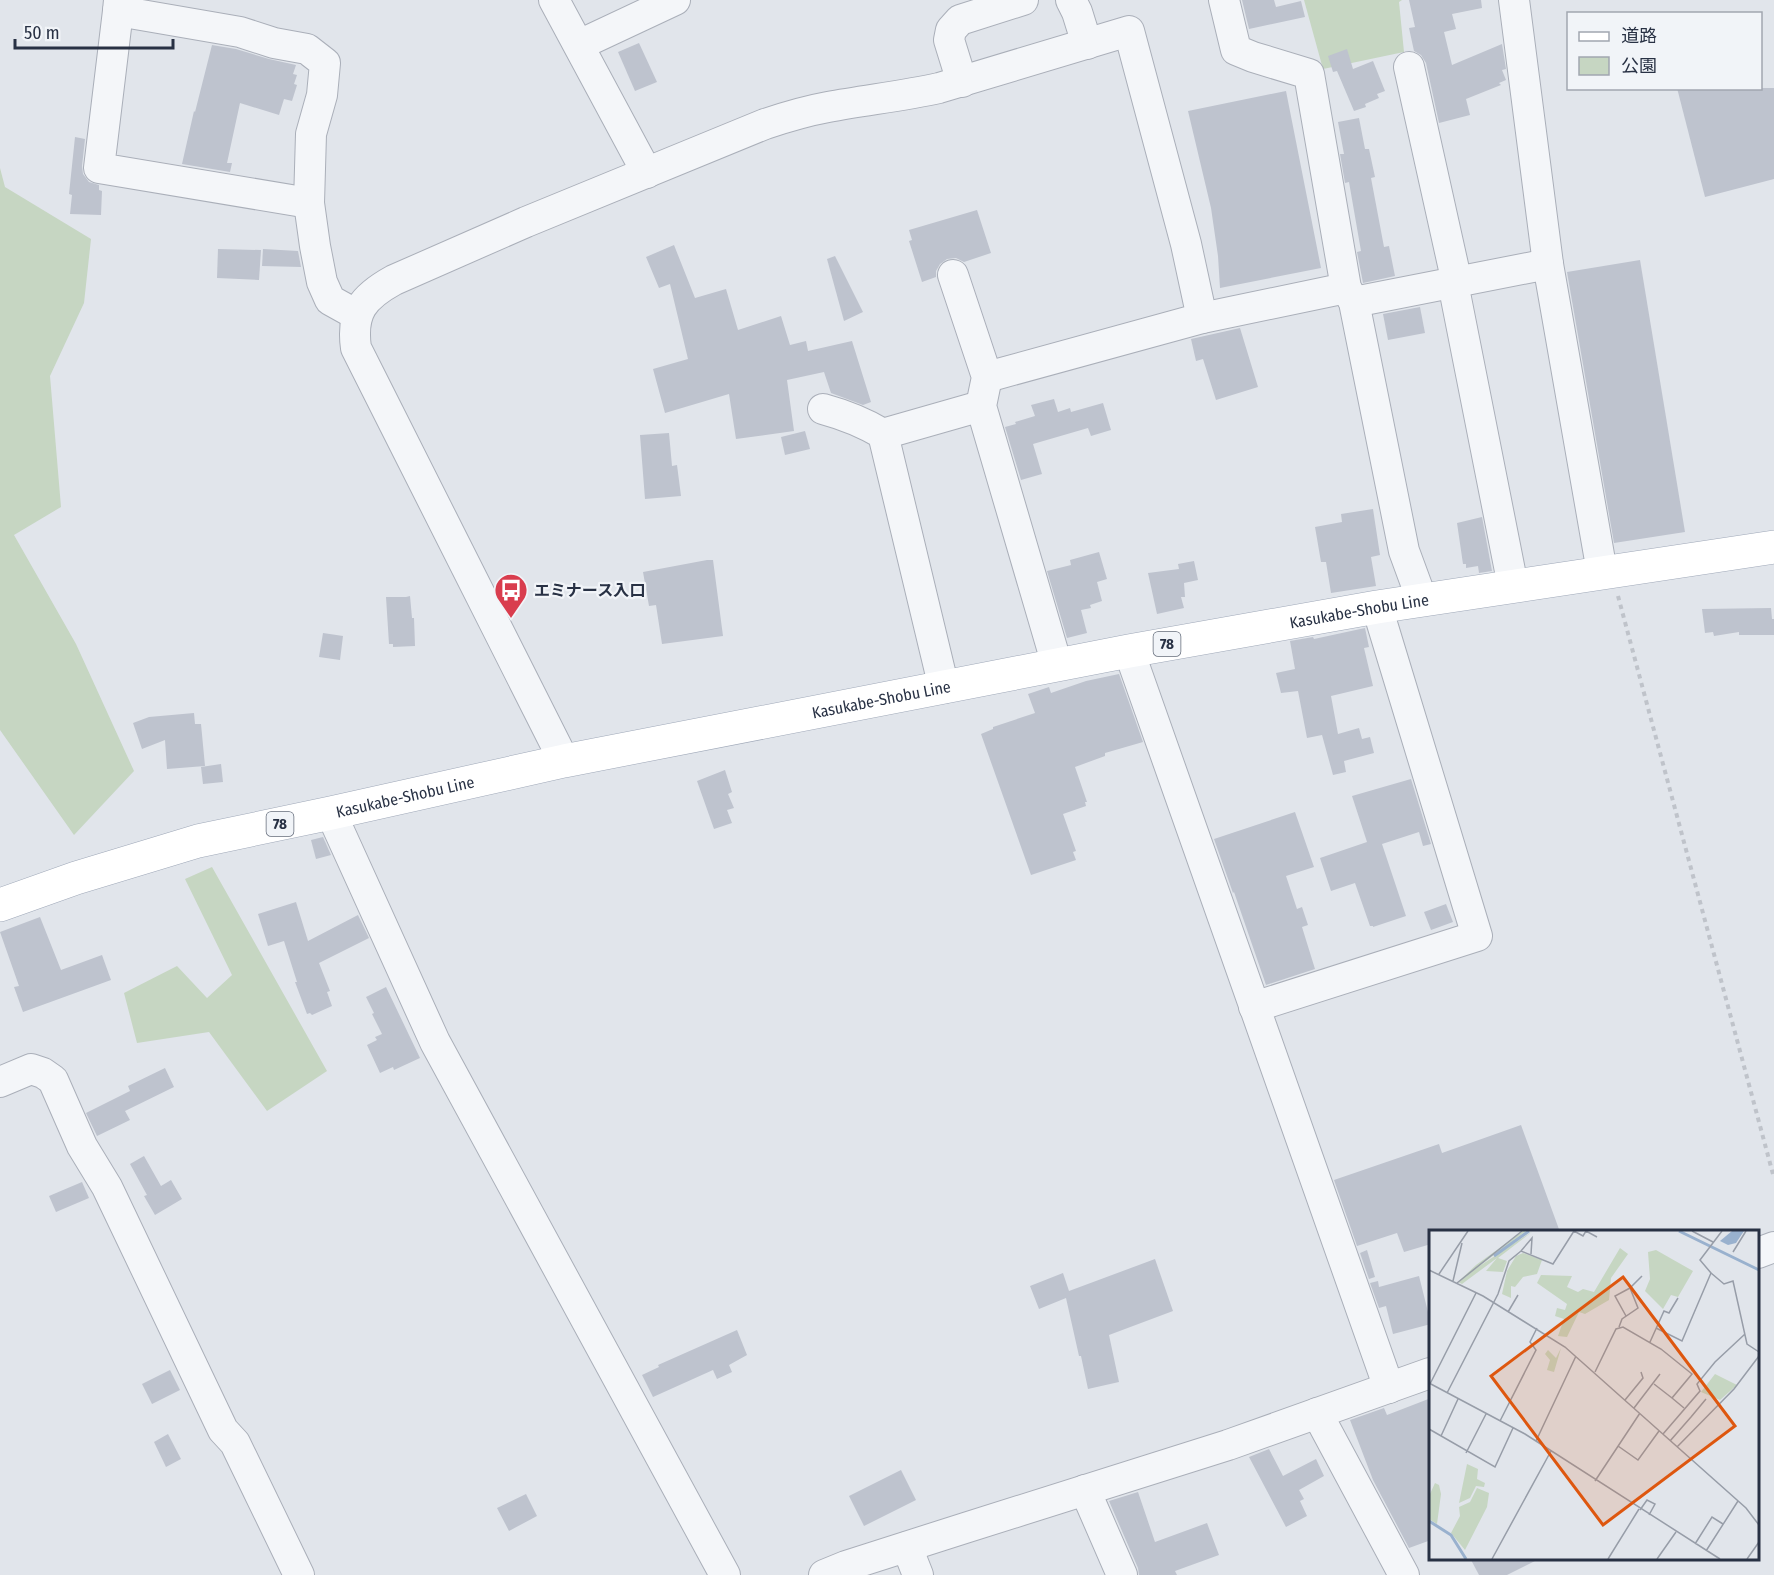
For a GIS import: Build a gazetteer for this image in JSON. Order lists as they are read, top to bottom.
{
  "streets": {
    "main road": ["Kasukabe-Shobu Line", "78"]
  },
  "places": {
    "bus stop": ["エミナース入口"]
  },
  "legend": ["道路", "公園"],
  "scale_bar": "50 m"
}
